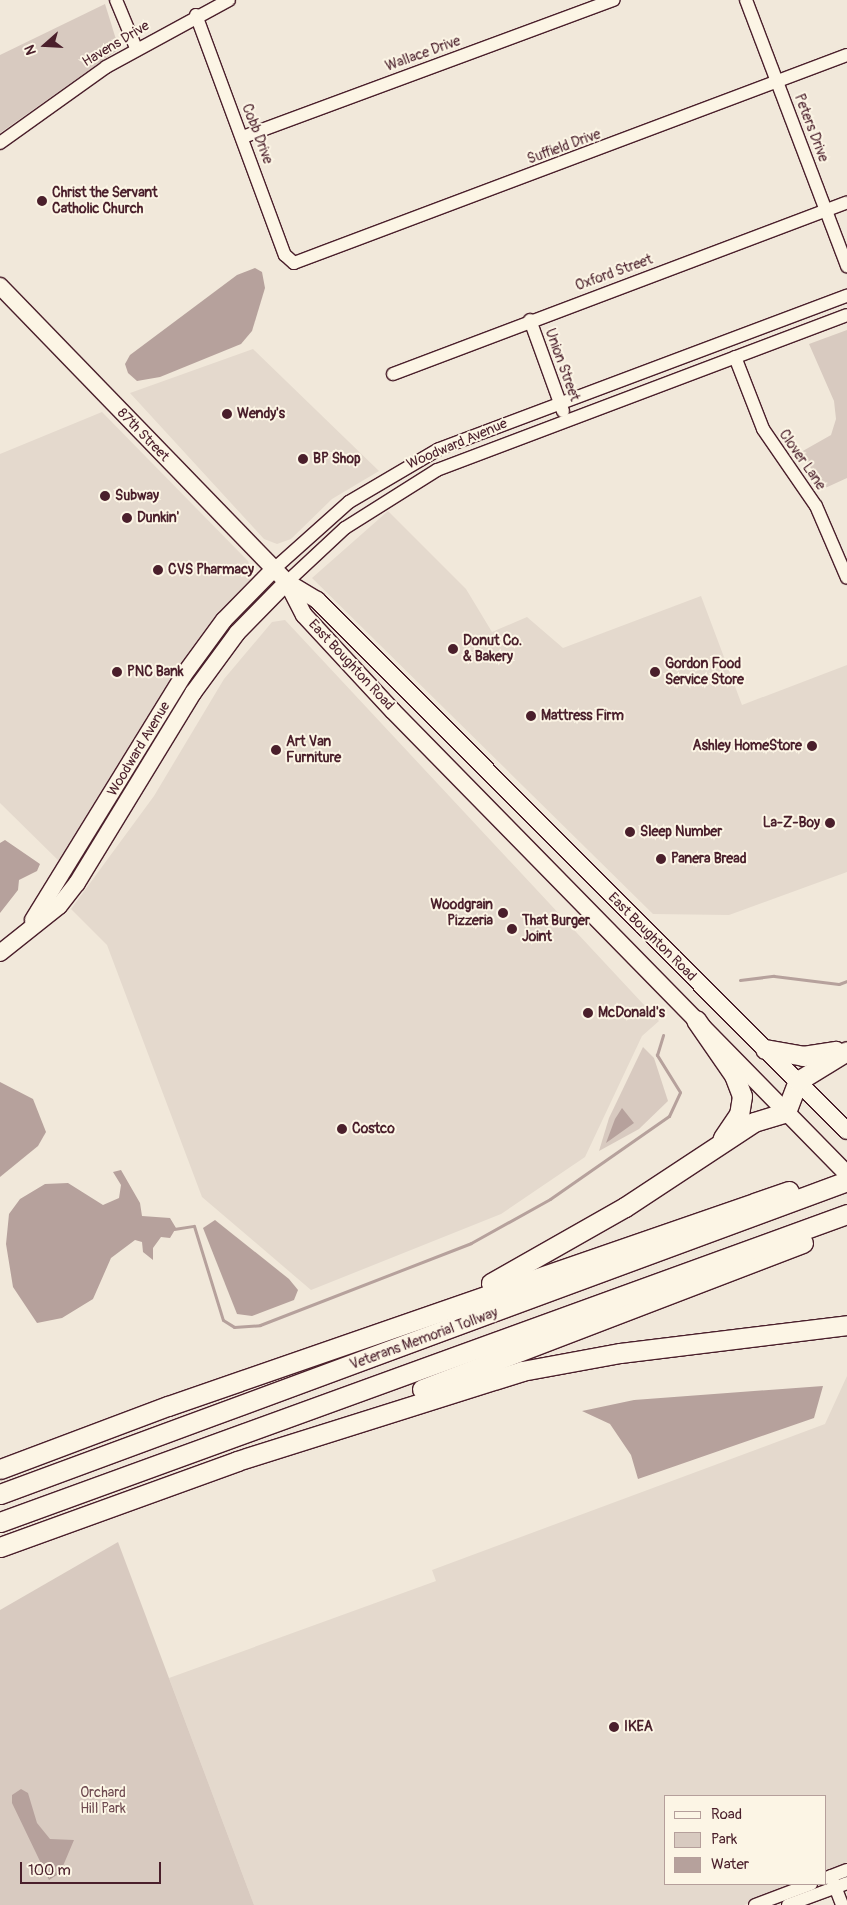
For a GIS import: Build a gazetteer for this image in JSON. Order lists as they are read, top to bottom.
{
  "streets": {
    "highway": ["Veterans Memorial Tollway"],
    "main road": ["87th Street", "Woodward Avenue", "East Boughton Road"],
    "street": [
      "Havens Drive",
      "Wallace Drive",
      "Peters Drive",
      "Cobb Drive",
      "Suffield Drive",
      "Oxford Street",
      "Union Street",
      "Clover Lane"
    ]
  },
  "crossings": [
    ["Havens Drive", "Cobb Drive"],
    ["Wallace Drive", "Cobb Drive"],
    ["Peters Drive", "Suffield Drive"],
    ["Peters Drive", "Oxford Street"],
    ["Cobb Drive", "Suffield Drive"],
    ["Oxford Street", "Union Street"],
    ["Union Street", "Woodward Avenue"],
    ["87th Street", "Woodward Avenue"],
    ["87th Street", "East Boughton Road"],
    ["Woodward Avenue", "Clover Lane"],
    ["Woodward Avenue", "East Boughton Road"]
  ],
  "parks": ["Orchard Hill Park"],
  "places": [
    "Christ the Servant Catholic Church",
    "Wendy's",
    "BP Shop",
    "Subway",
    "Dunkin'",
    "CVS Pharmacy",
    "Donut Co. & Bakery",
    "PNC Bank",
    "Gordon Food Service Store",
    "Mattress Firm",
    "Ashley HomeStore",
    "Art Van Furniture",
    "La-Z-Boy",
    "Sleep Number",
    "Panera Bread",
    "Woodgrain Pizzeria",
    "That Burger Joint",
    "McDonald's",
    "Costco",
    "IKEA"
  ],
  "legend": ["Road", "Park", "Water"],
  "scale_bar": "100 m",
  "north": "left"
}
